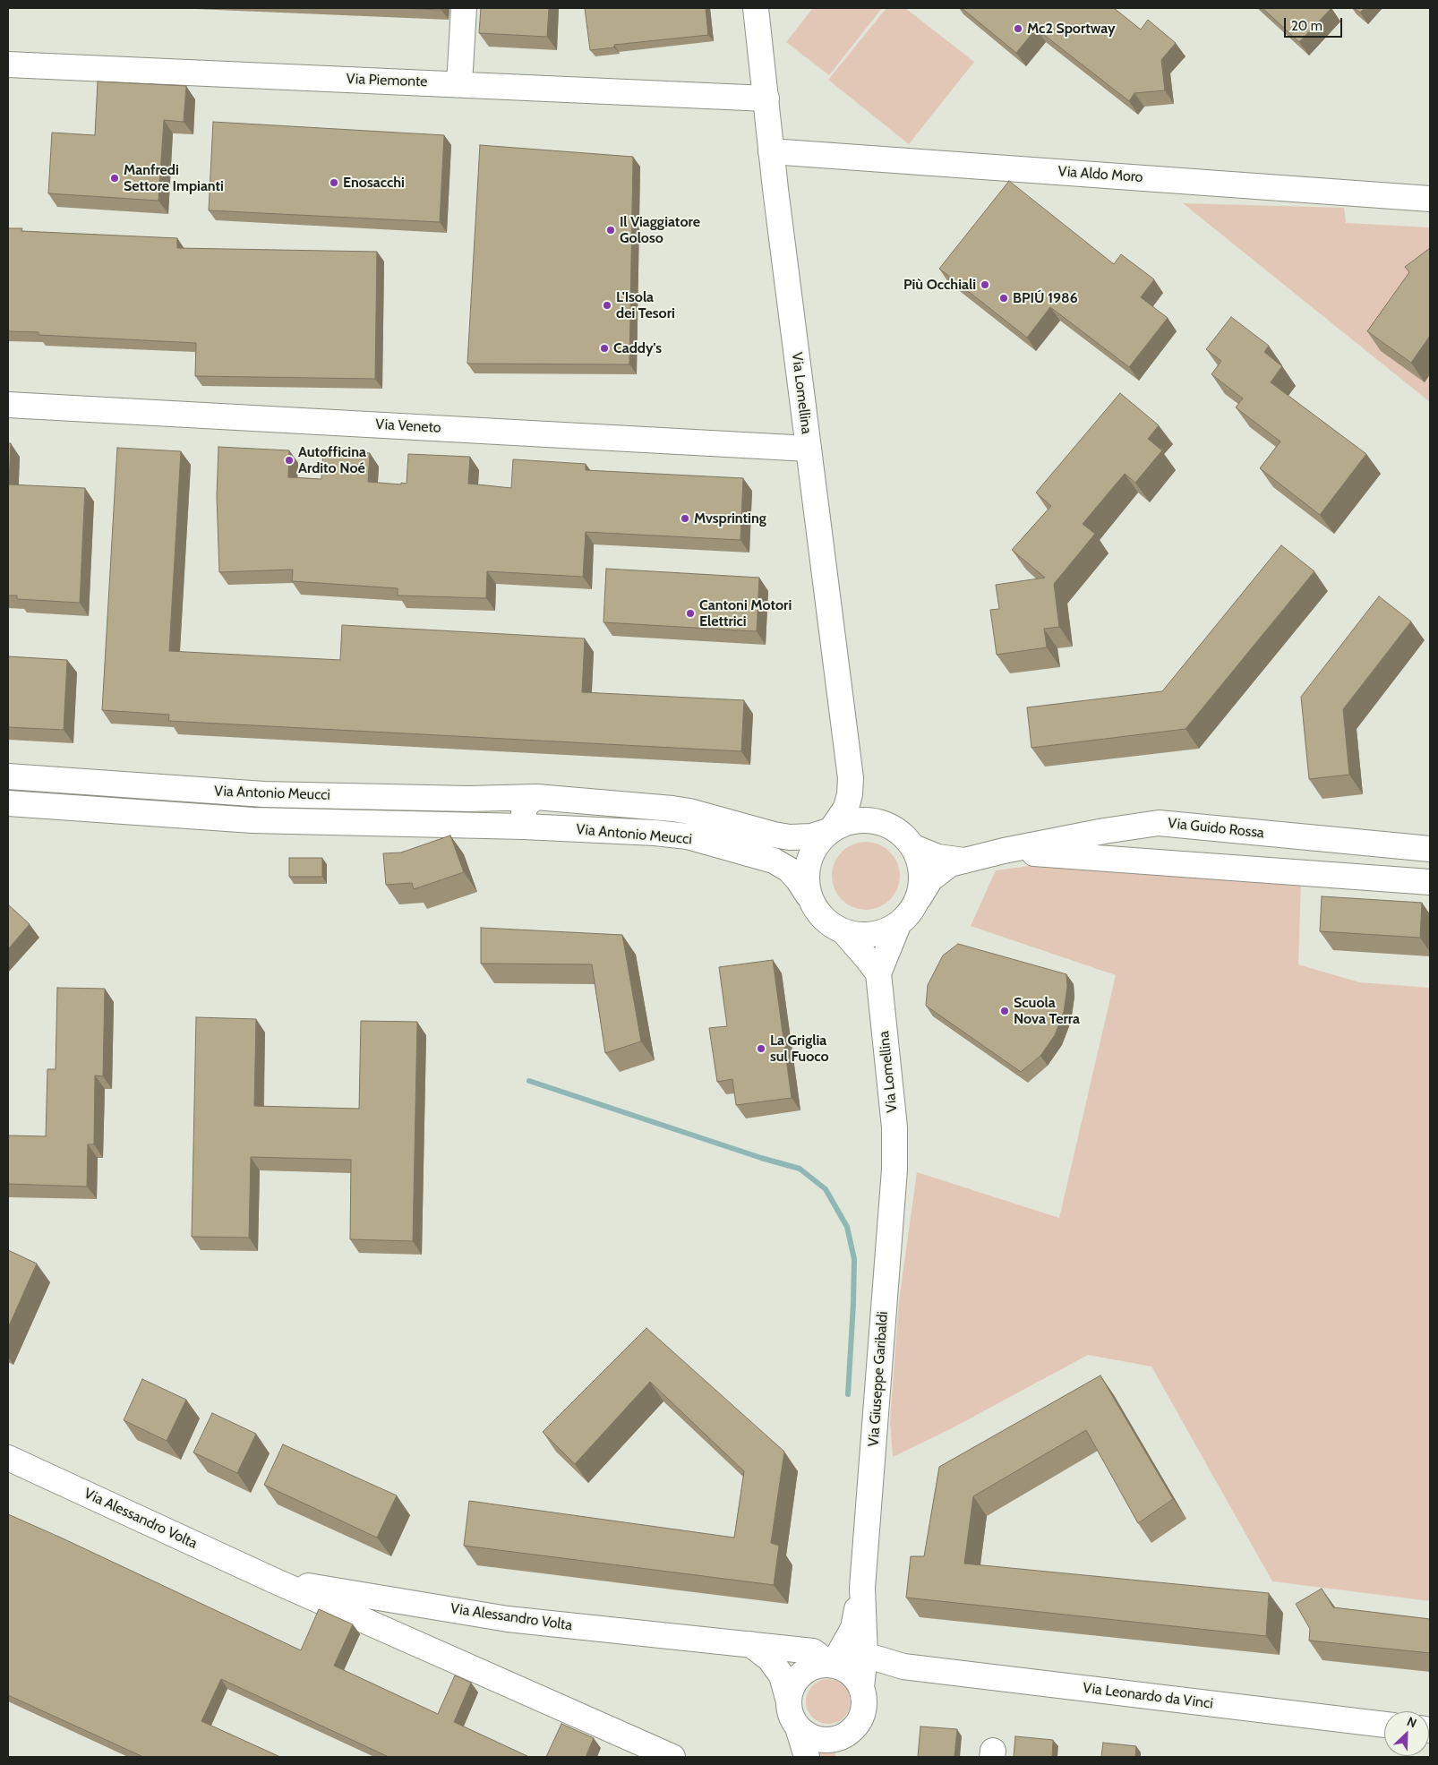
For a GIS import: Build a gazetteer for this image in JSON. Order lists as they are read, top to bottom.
{
  "streets": {
    "street": [
      "Via Piemonte",
      "Via Aldo Moro",
      "Via Lomellina",
      "Via Veneto",
      "Via Antonio Meucci",
      "Via Guido Rossa",
      "Via Giuseppe Garibaldi",
      "Via Alessandro Volta",
      "Via Leonardo da Vinci"
    ]
  },
  "crossings": [
    ["Via Piemonte", "Via Lomellina"],
    ["Via Aldo Moro", "Via Lomellina"],
    ["Via Lomellina", "Via Veneto"],
    ["Via Lomellina", "Via Antonio Meucci"],
    ["Via Lomellina", "Via Guido Rossa"],
    ["Via Lomellina", "Via Giuseppe Garibaldi"],
    ["Via Antonio Meucci", "Via Guido Rossa"],
    ["Via Giuseppe Garibaldi", "Via Alessandro Volta"]
  ],
  "places": [
    "Mc2 Sportway",
    "Manfredi Settore Impianti",
    "Enosacchi",
    "Il Viaggiatore Goloso",
    "Più Occhiali",
    "BPIÚ 1986",
    "L'Isola dei Tesori",
    "Caddy's",
    "Autofficina Ardito Noé",
    "Mvsprinting",
    "Cantoni Motori Elettrici",
    "Scuola Nova Terra",
    "La Griglia sul Fuoco"
  ],
  "scale_bar": "20 m",
  "north": "top right"
}
